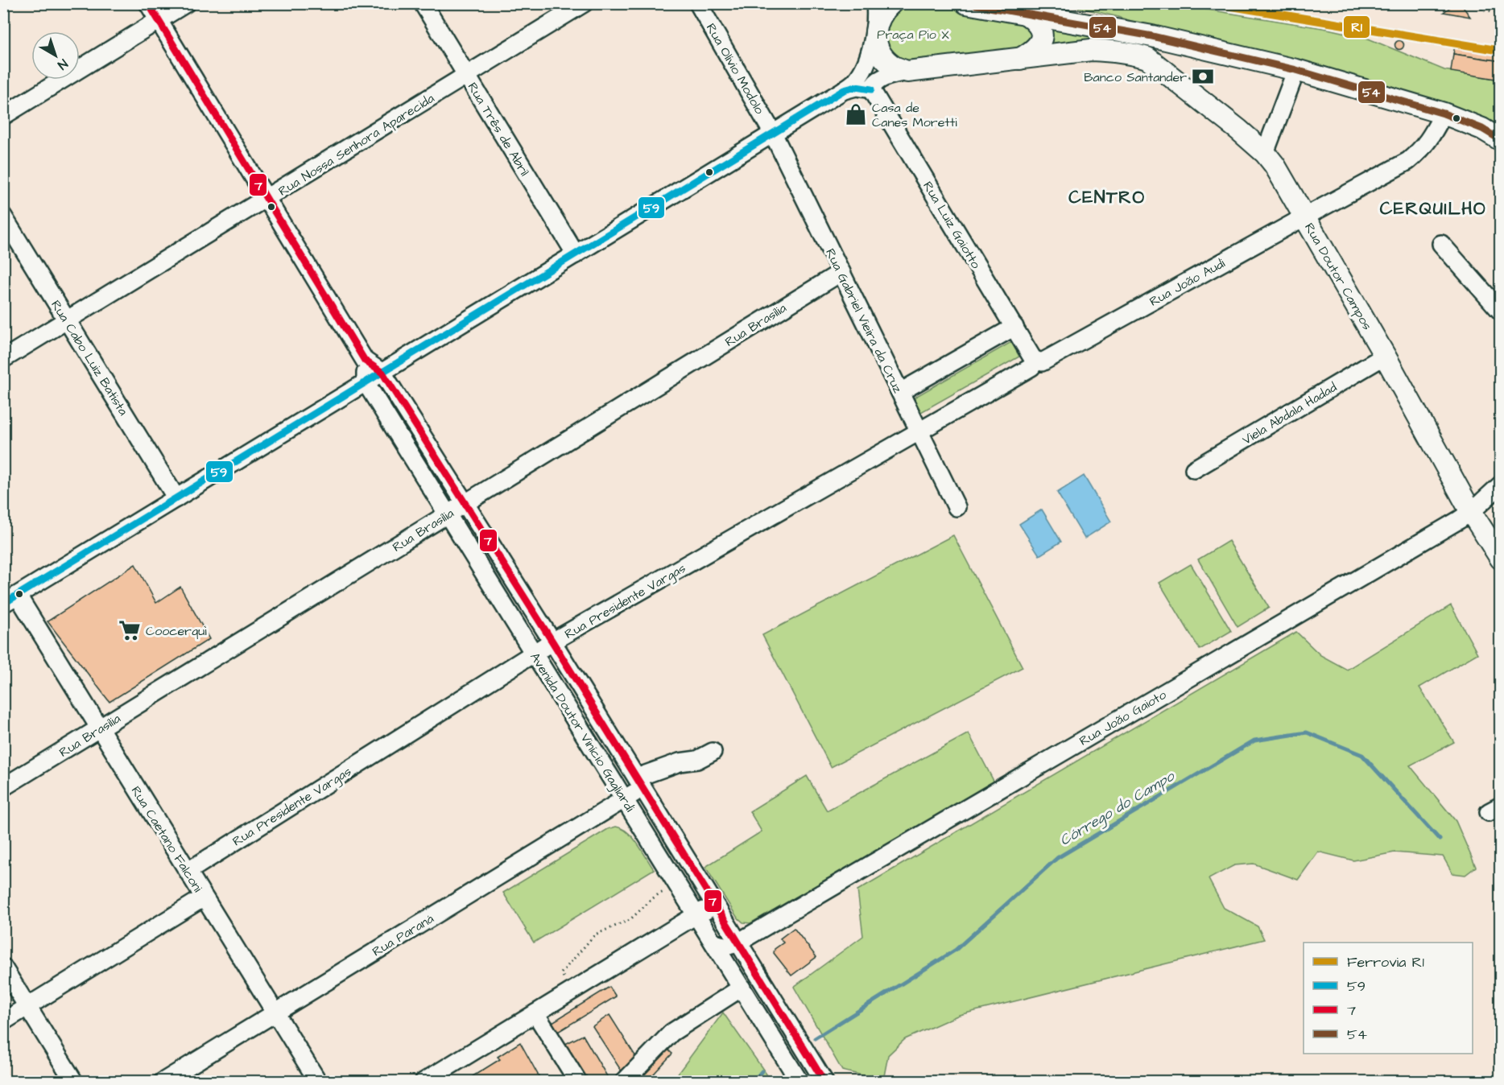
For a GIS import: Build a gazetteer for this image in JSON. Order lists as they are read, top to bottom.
{
  "streets": {
    "main road": ["Rua Doutor Campos"],
    "street": [
      "Rua Olívio Modolo",
      "Rua Três de Abril",
      "Rua Nossa Senhora Aparecida",
      "Rua Luiz Gaiotto",
      "Rua João Audi",
      "Rua Gabriel Vieira da Cruz",
      "Rua Brasília",
      "Rua Cabo Luiz Batista",
      "Viela Abdala Hadad",
      "Rua Presidente Vargas",
      "Rua João Gaioto",
      "Avenida Doutor Vinício Gagliardi",
      "Rua Caetano Falconi",
      "Rua Paraná"
    ]
  },
  "crossings": [
    ["Rua Olívio Modolo", "Rua Gabriel Vieira da Cruz"],
    ["Rua Três de Abril", "Rua Nossa Senhora Aparecida"],
    ["Rua Nossa Senhora Aparecida", "Rua Cabo Luiz Batista"],
    ["Rua Luiz Gaiotto", "Rua João Audi"],
    ["Rua Doutor Campos", "Rua João Audi"],
    ["Rua Doutor Campos", "Viela Abdala Hadad"],
    ["Rua Doutor Campos", "Rua João Gaioto"],
    ["Rua Gabriel Vieira da Cruz", "Rua Brasília"],
    ["Rua Gabriel Vieira da Cruz", "Rua Presidente Vargas"],
    ["Rua Brasília", "Avenida Doutor Vinício Gagliardi"],
    ["Rua Brasília", "Rua Caetano Falconi"],
    ["Rua Presidente Vargas", "Avenida Doutor Vinício Gagliardi"],
    ["Rua Presidente Vargas", "Rua Caetano Falconi"],
    ["Rua João Gaioto", "Avenida Doutor Vinício Gagliardi"],
    ["Avenida Doutor Vinício Gagliardi", "Rua Paraná"],
    ["Rua Caetano Falconi", "Rua Paraná"]
  ],
  "districts": ["CENTRO", "CERQUILHO"],
  "water": ["Córrego do Campo"],
  "parks": ["Praça Pio X"],
  "places": {
    "bank": ["Banco Santander"],
    "shop": ["Casa de Canes Moretti"],
    "supermarket": ["Coocerqui"]
  },
  "lines": [
    "rail line R1",
    "transit line 7",
    "transit line 54",
    "transit line 59"
  ],
  "legend": [
    "Ferrovia R1",
    "59",
    "7",
    "54"
  ],
  "north": "bottom right"
}
